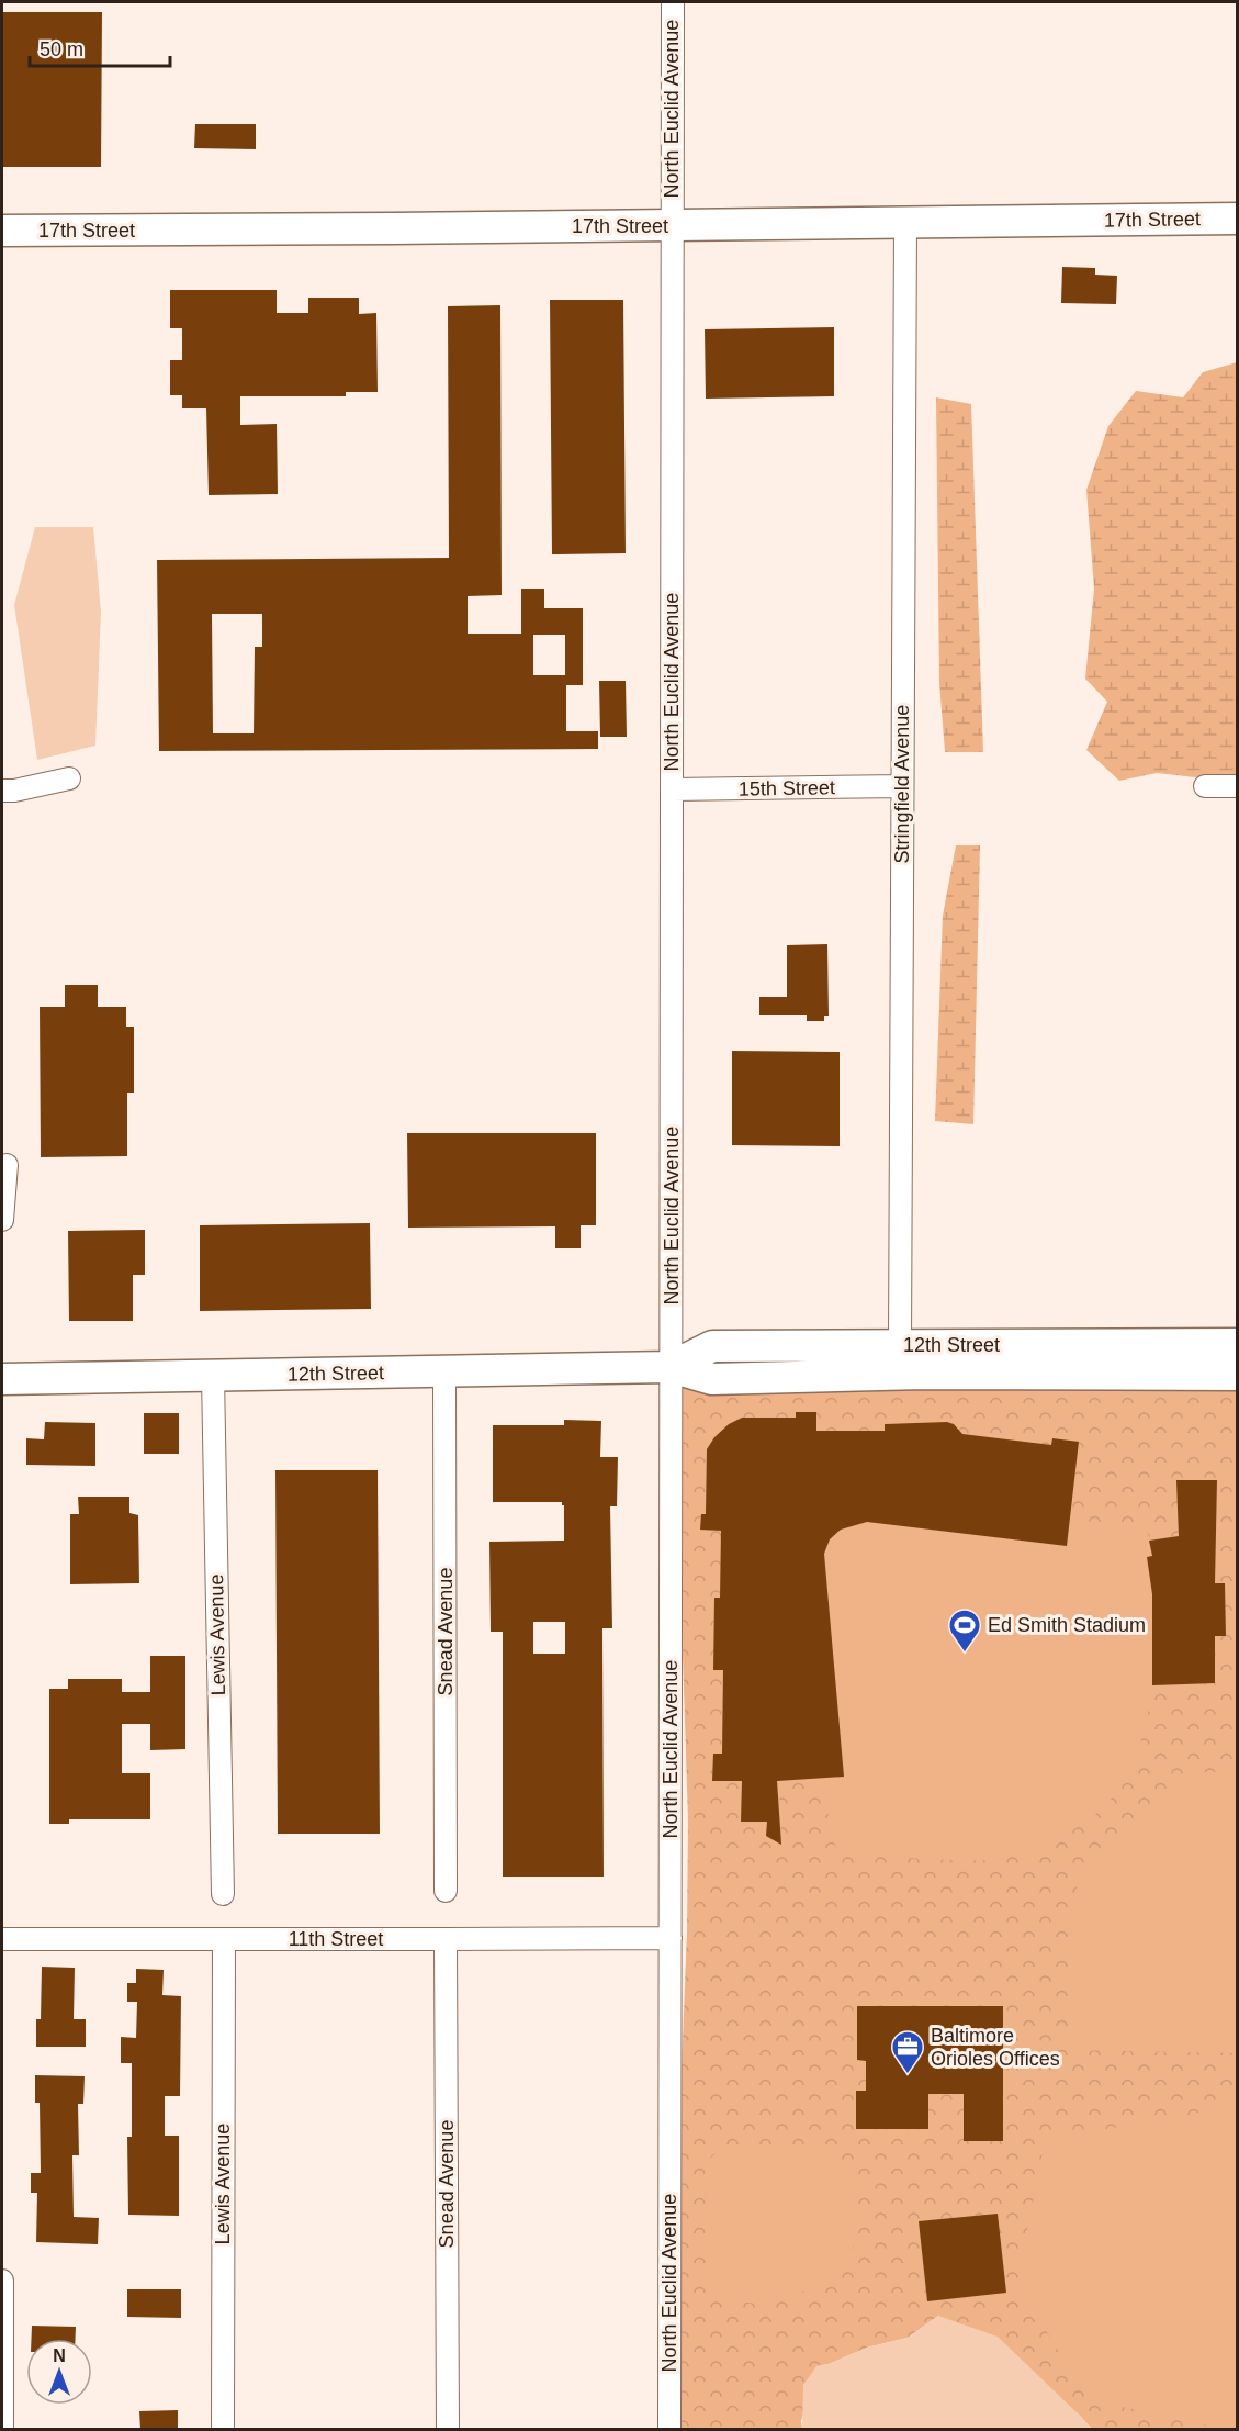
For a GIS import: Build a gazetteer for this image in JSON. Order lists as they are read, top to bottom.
{
  "streets": {
    "street": [
      "North Euclid Avenue",
      "17th Street",
      "Stringfield Avenue",
      "15th Street",
      "12th Street",
      "Snead Avenue",
      "Lewis Avenue",
      "11th Street"
    ]
  },
  "crossings": [
    ["North Euclid Avenue", "17th Street"],
    ["North Euclid Avenue", "15th Street"],
    ["North Euclid Avenue", "12th Street"],
    ["North Euclid Avenue", "11th Street"],
    ["17th Street", "Stringfield Avenue"],
    ["Stringfield Avenue", "15th Street"],
    ["Stringfield Avenue", "12th Street"],
    ["12th Street", "Snead Avenue"],
    ["12th Street", "Lewis Avenue"],
    ["Snead Avenue", "11th Street"],
    ["Lewis Avenue", "11th Street"]
  ],
  "places": {
    "sports": ["Ed Smith Stadium"],
    "office": ["Baltimore Orioles Offices"]
  },
  "scale_bar": "50 m",
  "north": "top"
}
